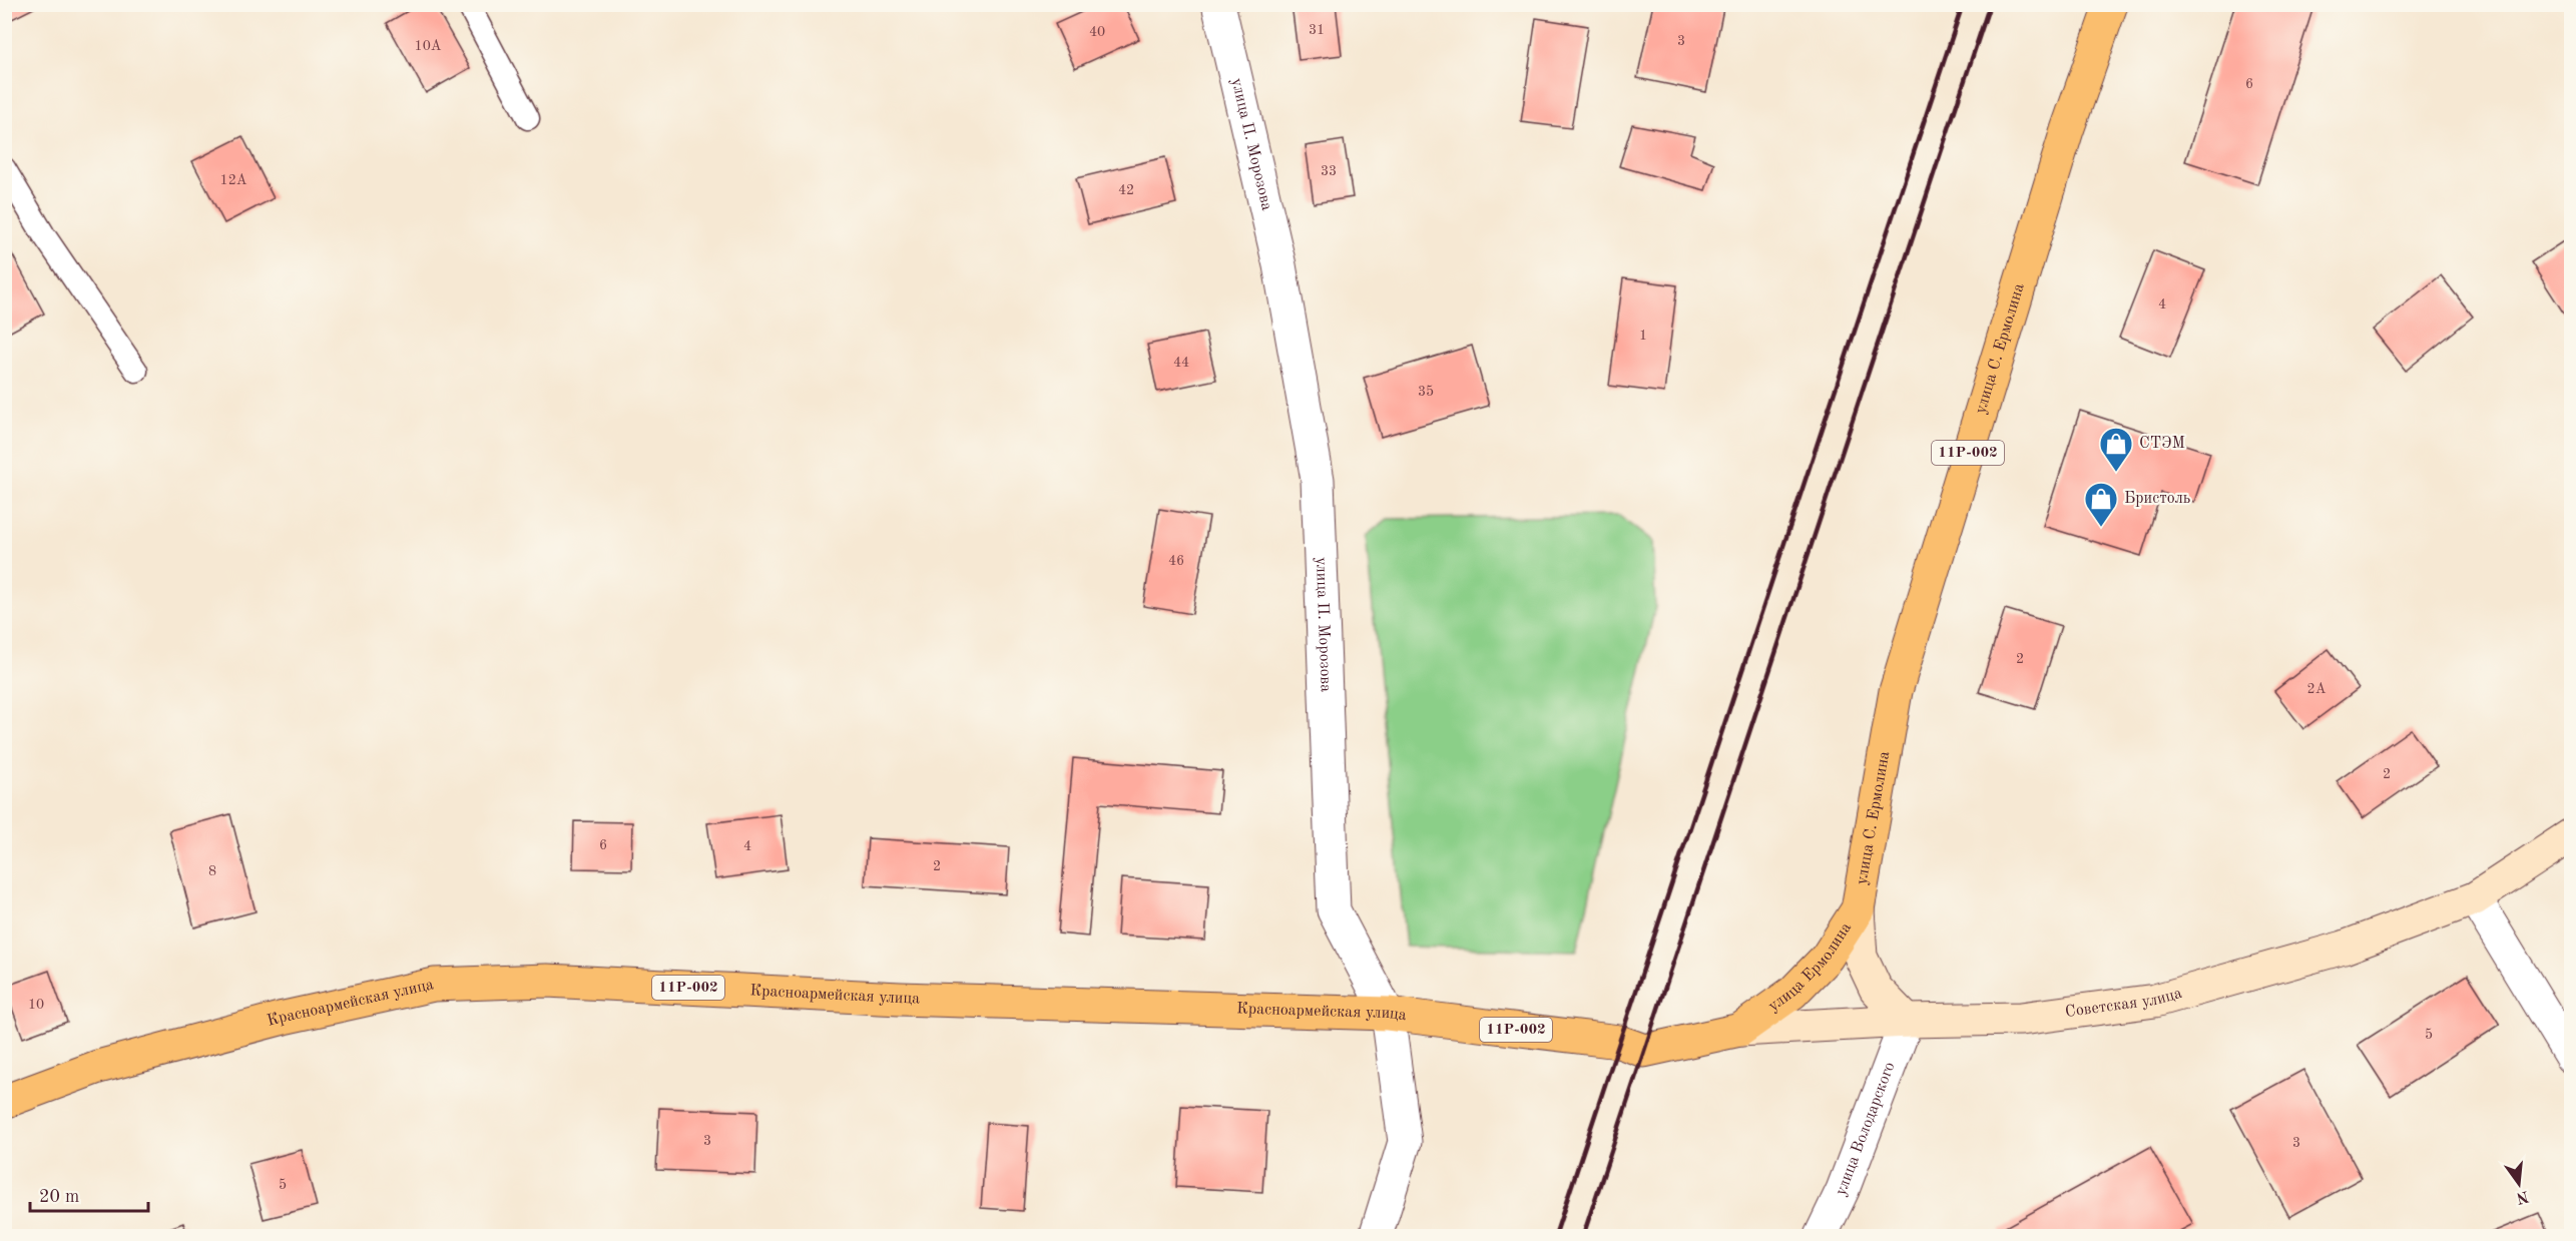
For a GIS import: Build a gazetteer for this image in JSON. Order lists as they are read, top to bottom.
{
  "streets": {
    "main road": [
      "улица С. Ермолина",
      "11Р-002",
      "улица Ермолина",
      "Красноармейская улица",
      "Советская улица"
    ],
    "street": ["улица П. Морозова", "улица Володарского"]
  },
  "crossings": [
    ["улица П. Морозова", "Красноармейская улица"],
    ["улица С. Ермолина", "улица Ермолина"],
    ["улица Ермолина", "Советская улица"],
    ["улица Ермолина", "улица Володарского"],
    ["Красноармейская улица", "Советская улица"],
    ["Советская улица", "улица Володарского"]
  ],
  "places": {
    "shop": ["СТЭМ", "Бристоль"]
  },
  "house_numbers": [
    "31",
    "40",
    "3",
    "10А",
    "6",
    "33",
    "12А",
    "42",
    "4",
    "1",
    "44",
    "35",
    "46",
    "2",
    "2А",
    "2",
    "6",
    "4",
    "2",
    "8",
    "10",
    "5",
    "3",
    "3",
    "5"
  ],
  "scale_bar": "20 m",
  "north": "bottom"
}
